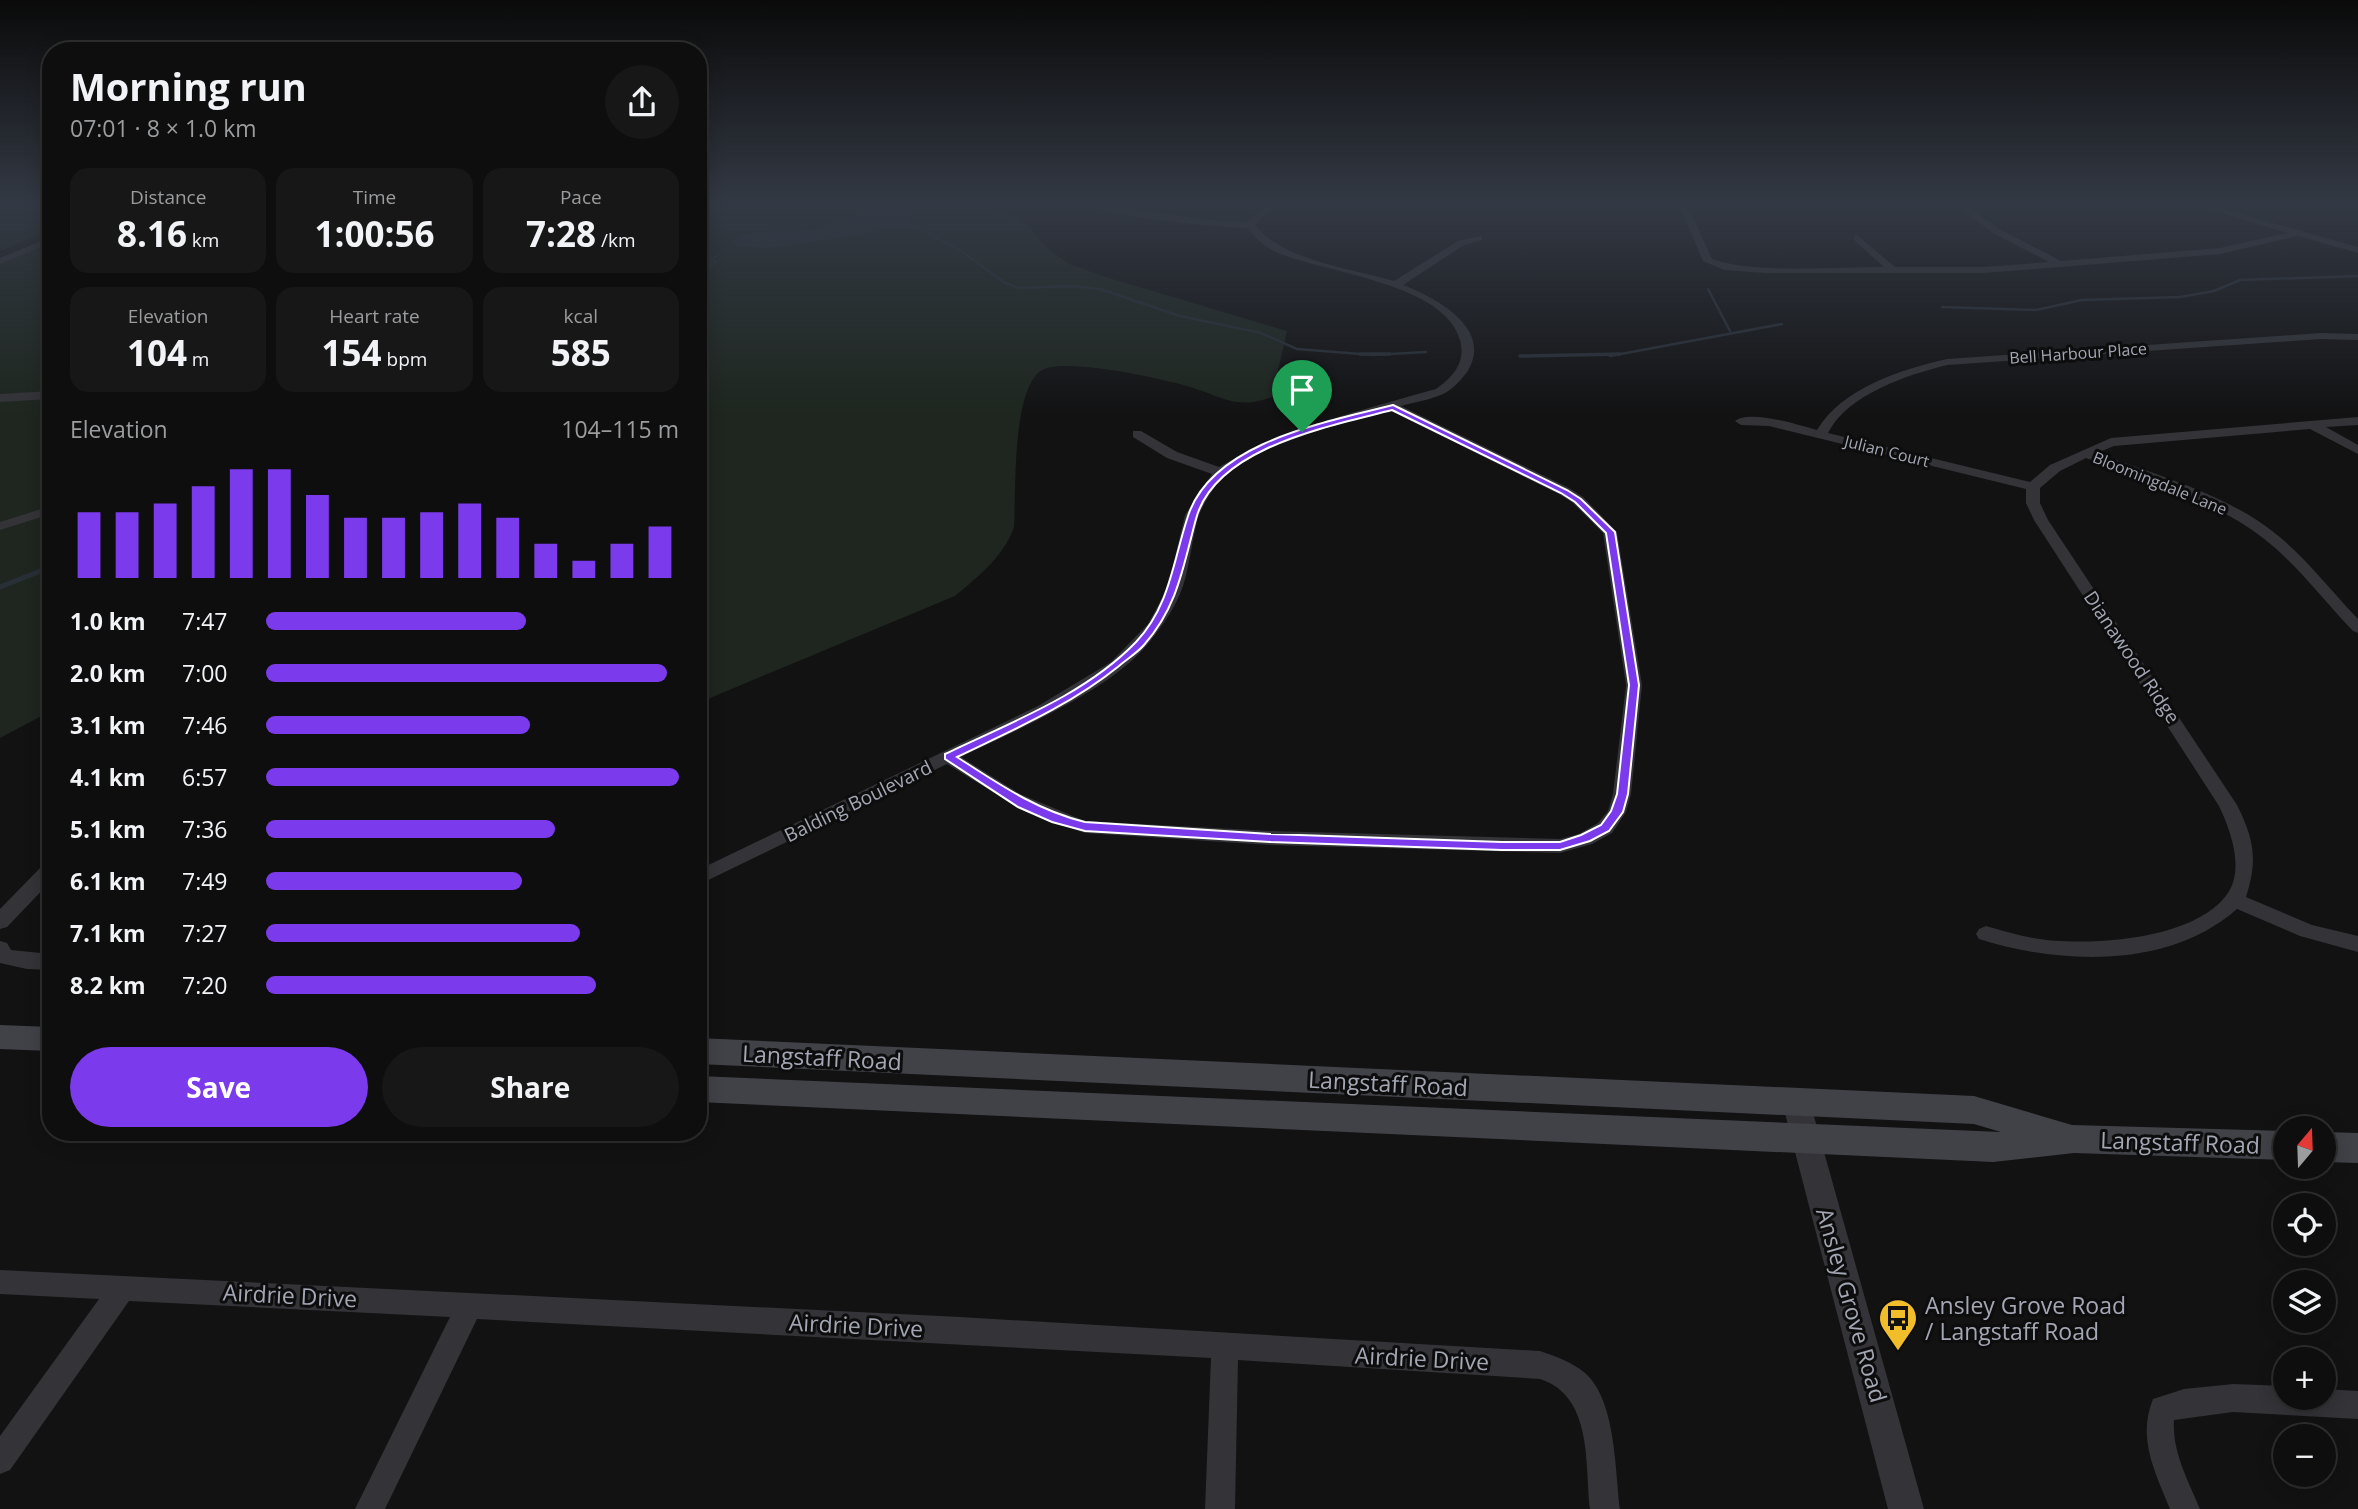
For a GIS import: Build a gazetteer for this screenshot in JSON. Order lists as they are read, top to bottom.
{
  "streets": {
    "main road": ["Langstaff Road"],
    "street": [
      "Bell Harbour Place",
      "Julian Court",
      "Bloomingdale Lane",
      "Dianawood Ridge",
      "Balding Boulevard",
      "Airdrie Drive",
      "Ansley Grove Road"
    ]
  },
  "crossings": [
    ["Bell Harbour Place", "Julian Court"],
    ["Julian Court", "Dianawood Ridge"],
    ["Langstaff Road", "Ansley Grove Road"]
  ],
  "places": {
    "bus stop": ["Ansley Grove Road / Langstaff Road"]
  },
  "north": "top",
  "page": {
    "heading": ["Morning run", "07:01 · 8 × 1.0 km"],
    "stats": [
      ["Distance", "8.16 km"],
      ["Time", "1:00:56"],
      ["Pace", "7:28 /km"],
      ["Elevation", "104 m"],
      ["Heart rate", "154 bpm"],
      ["kcal", "585"]
    ],
    "chart": ["Elevation", "104–115 m"],
    "list": [
      {
        "name": "1.0 km",
        "note": "7:47"
      },
      {
        "name": "2.0 km",
        "note": "7:00"
      },
      {
        "name": "3.1 km",
        "note": "7:46"
      },
      {
        "name": "4.1 km",
        "note": "6:57"
      },
      {
        "name": "5.1 km",
        "note": "7:36"
      },
      {
        "name": "6.1 km",
        "note": "7:49"
      },
      {
        "name": "7.1 km",
        "note": "7:27"
      },
      {
        "name": "8.2 km",
        "note": "7:20"
      }
    ],
    "buttons": ["Save", "Share"],
    "map_buttons": ["+", "−"]
  }
}
